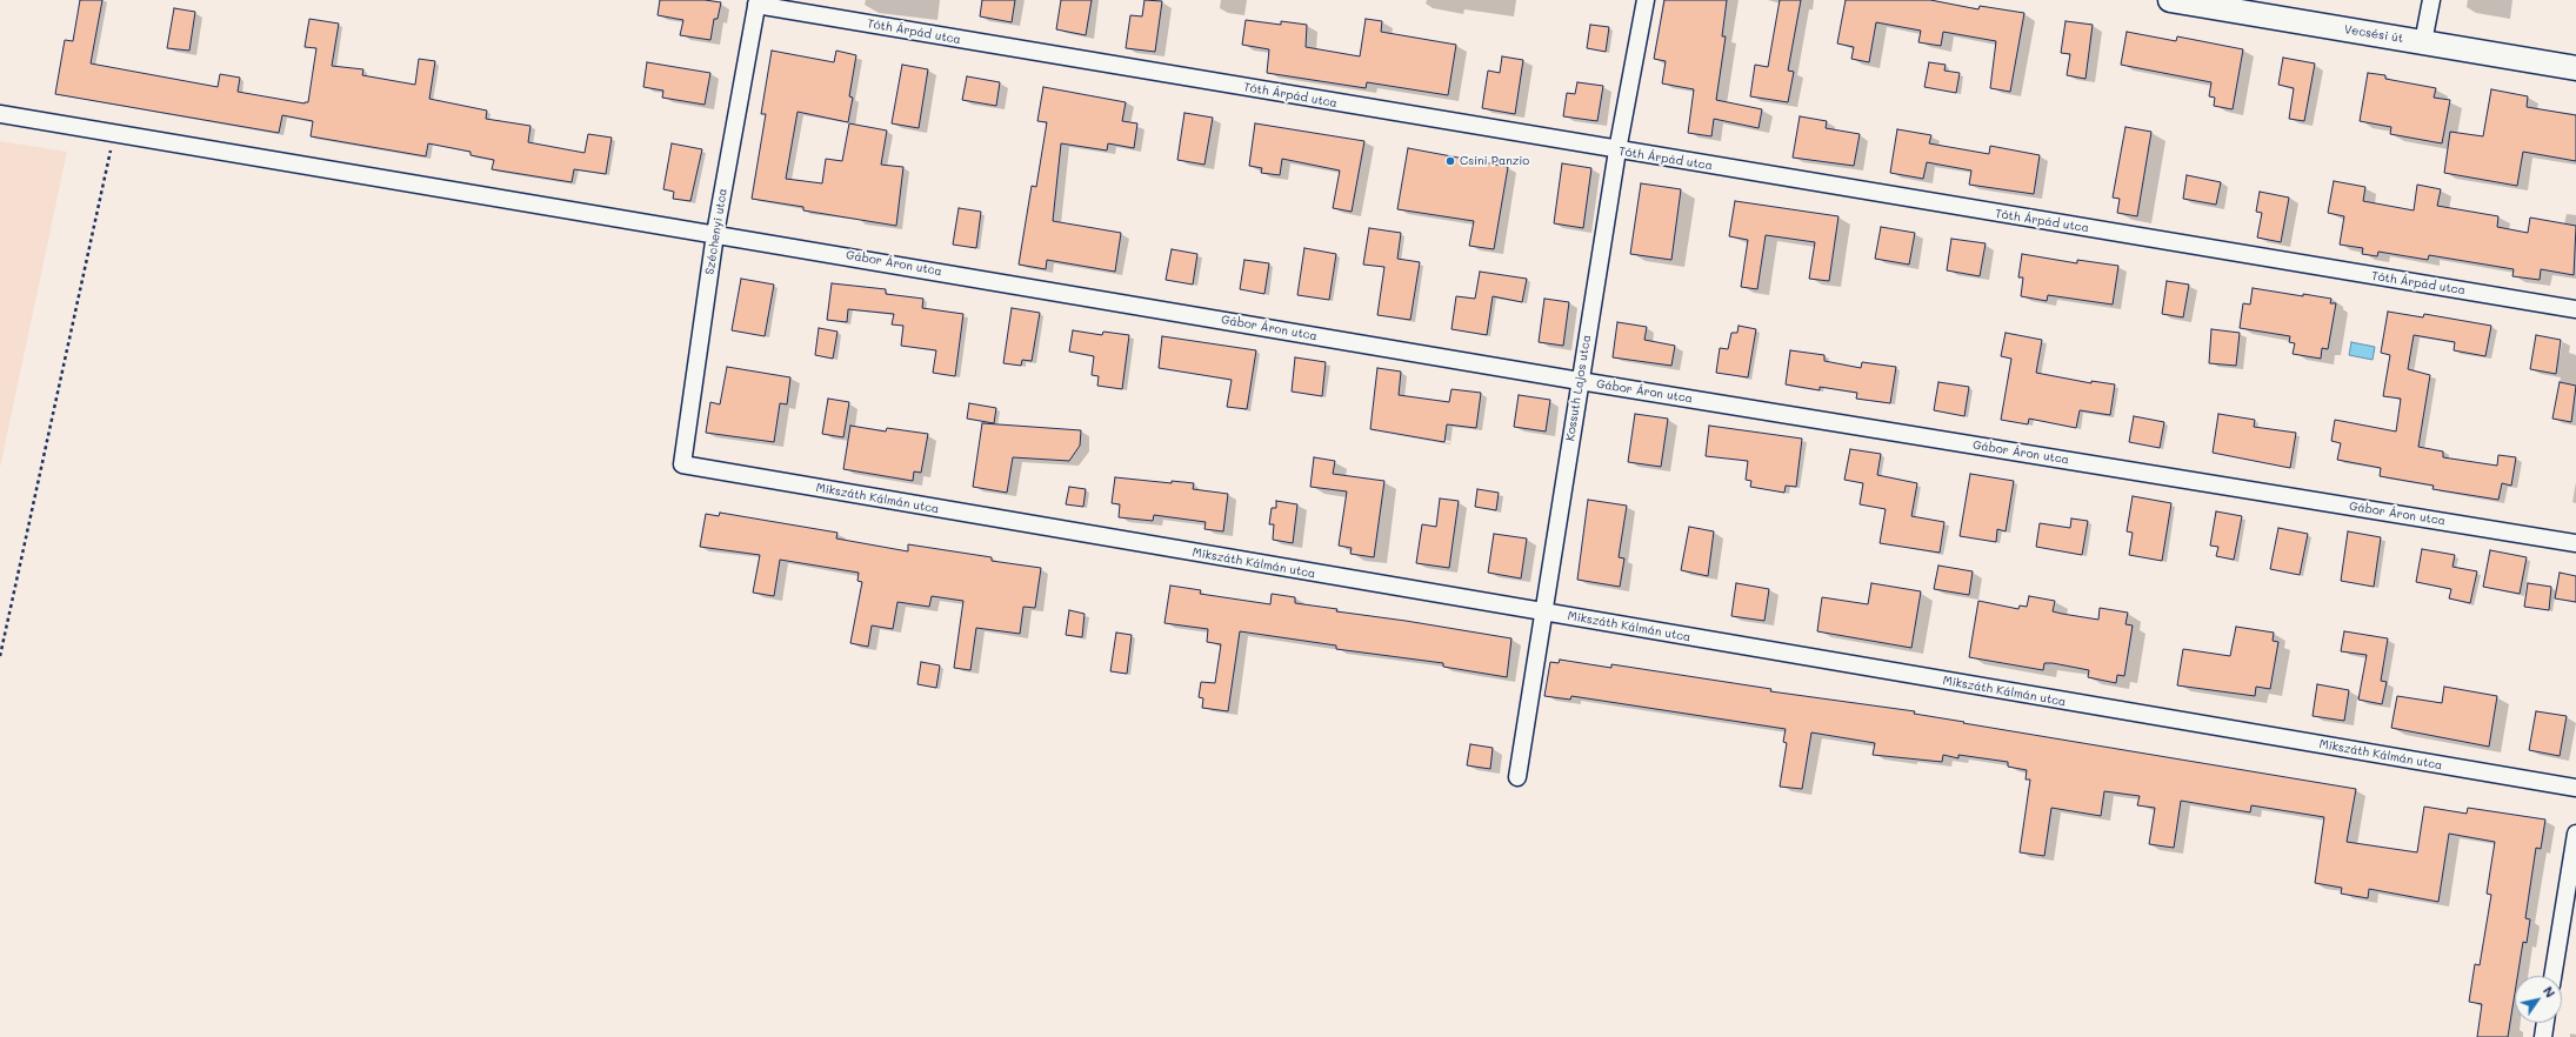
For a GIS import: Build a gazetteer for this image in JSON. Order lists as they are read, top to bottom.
{
  "streets": {
    "main road": ["Vecsési út"],
    "street": [
      "Tóth Árpád utca",
      "Széchenyi utca",
      "Gábor Áron utca",
      "Kossuth Lajos utca",
      "Mikszáth Kálmán utca"
    ]
  },
  "crossings": [
    ["Tóth Árpád utca", "Széchenyi utca"],
    ["Tóth Árpád utca", "Kossuth Lajos utca"],
    ["Széchenyi utca", "Gábor Áron utca"],
    ["Széchenyi utca", "Mikszáth Kálmán utca"],
    ["Gábor Áron utca", "Kossuth Lajos utca"],
    ["Kossuth Lajos utca", "Mikszáth Kálmán utca"]
  ],
  "places": ["Csini Panzio"],
  "north": "top right"
}
